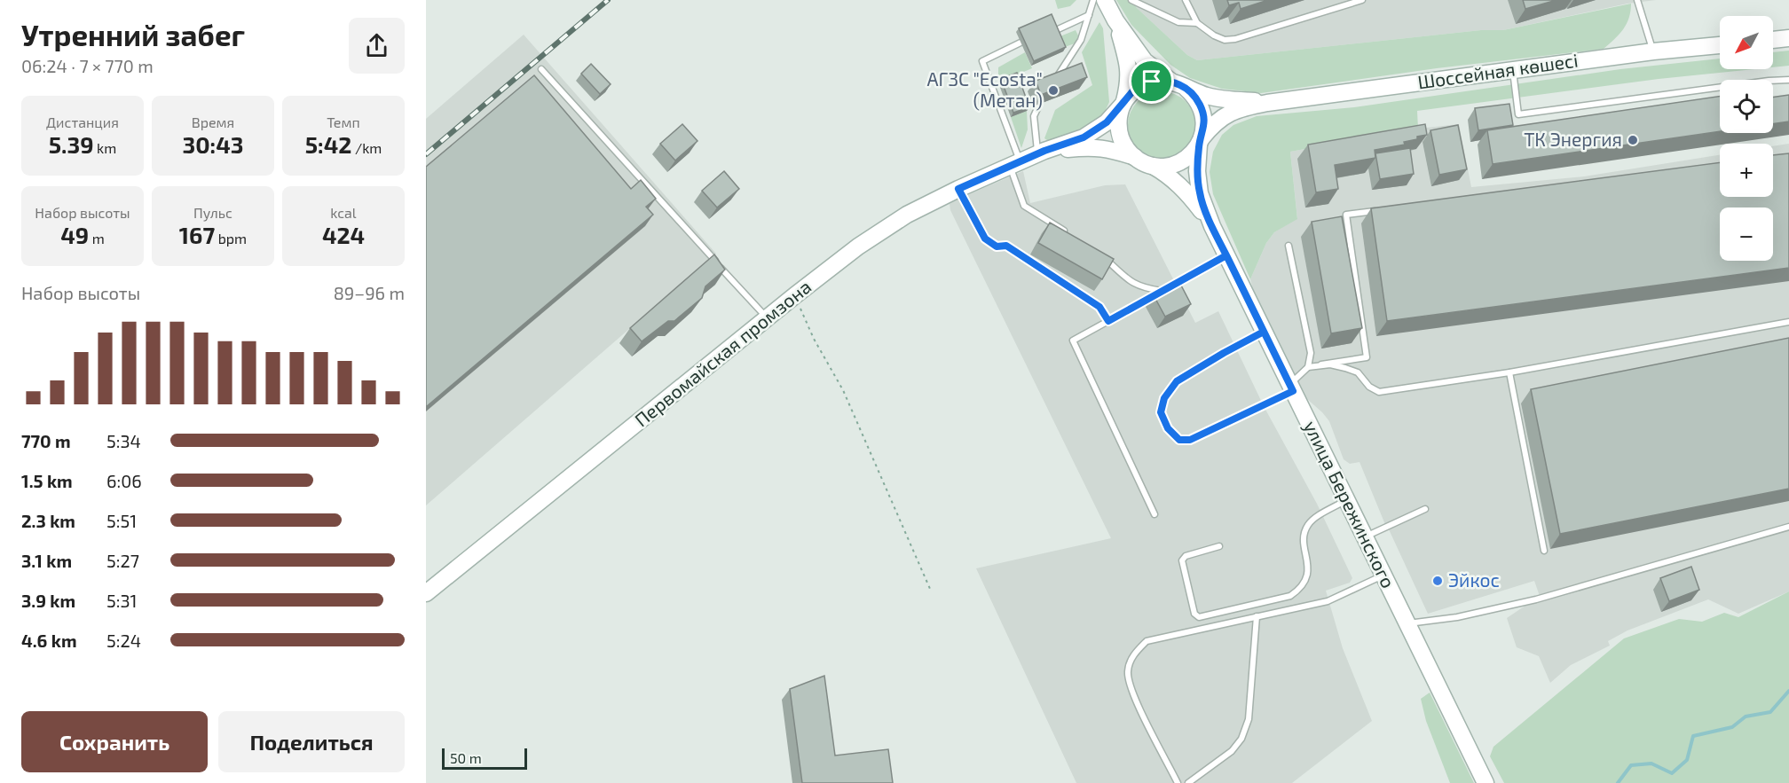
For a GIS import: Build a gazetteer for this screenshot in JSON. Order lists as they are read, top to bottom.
{
  "streets": {
    "main road": ["Шоссейная көшесі", "Первомайская промзона", "улица Бережинского"]
  },
  "places": ["АГЗС \"Ecosta\" (Метан)", "ТК Энергия", "Эйкос"],
  "scale_bar": "50 m",
  "north": "bottom left",
  "page": {
    "heading": ["Утренний забег", "06:24 · 7 × 770 m"],
    "map_buttons": ["+", "−"],
    "stats": [
      ["Дистанция", "5.39 km"],
      ["Время", "30:43"],
      ["Темп", "5:42 /km"],
      ["Набор высоты", "49 m"],
      ["Пульс", "167 bpm"],
      ["kcal", "424"]
    ],
    "chart": ["Набор высоты", "89–96 m"],
    "list": [
      {
        "name": "770 m",
        "note": "5:34"
      },
      {
        "name": "1.5 km",
        "note": "6:06"
      },
      {
        "name": "2.3 km",
        "note": "5:51"
      },
      {
        "name": "3.1 km",
        "note": "5:27"
      },
      {
        "name": "3.9 km",
        "note": "5:31"
      },
      {
        "name": "4.6 km",
        "note": "5:24"
      }
    ],
    "buttons": ["Сохранить", "Поделиться"],
    "scale": "50 m"
  }
}
